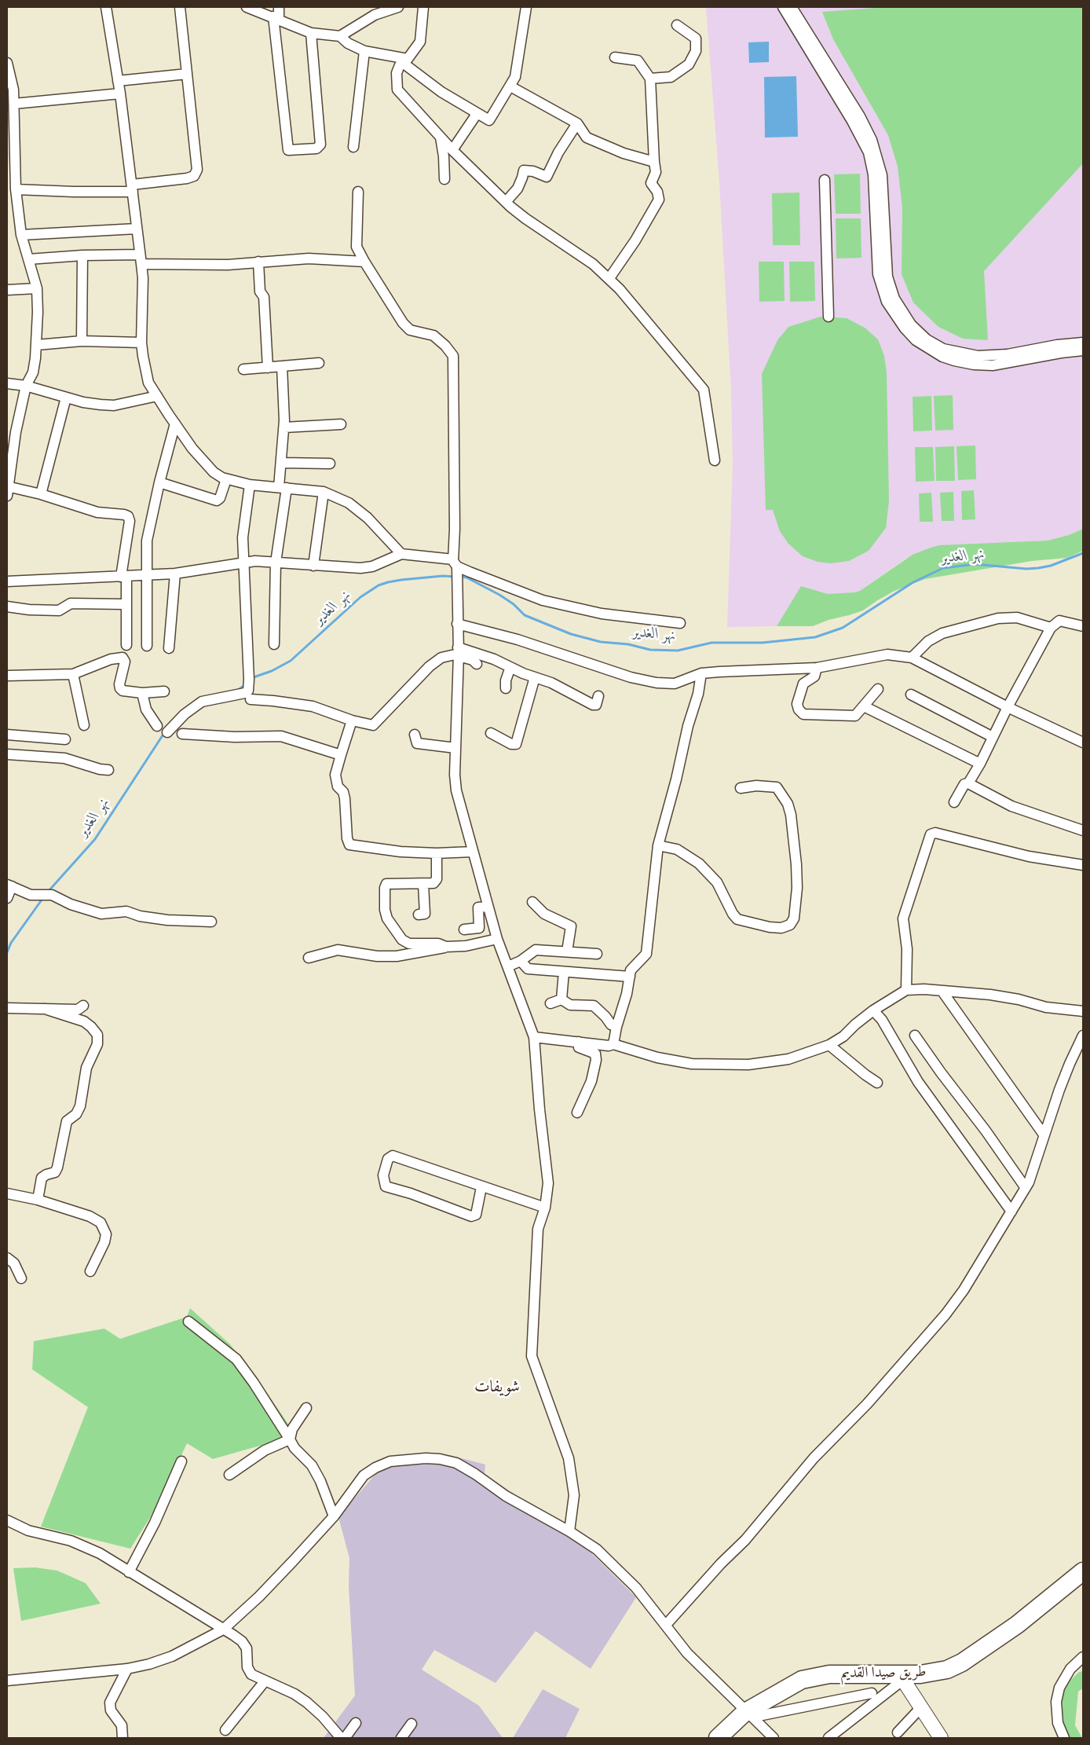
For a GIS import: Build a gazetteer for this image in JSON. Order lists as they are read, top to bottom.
{
  "streets": {
    "highway": ["طريق صيدا القديم"]
  },
  "districts": ["شويفات"],
  "water": ["نهر الغدير"]
}
